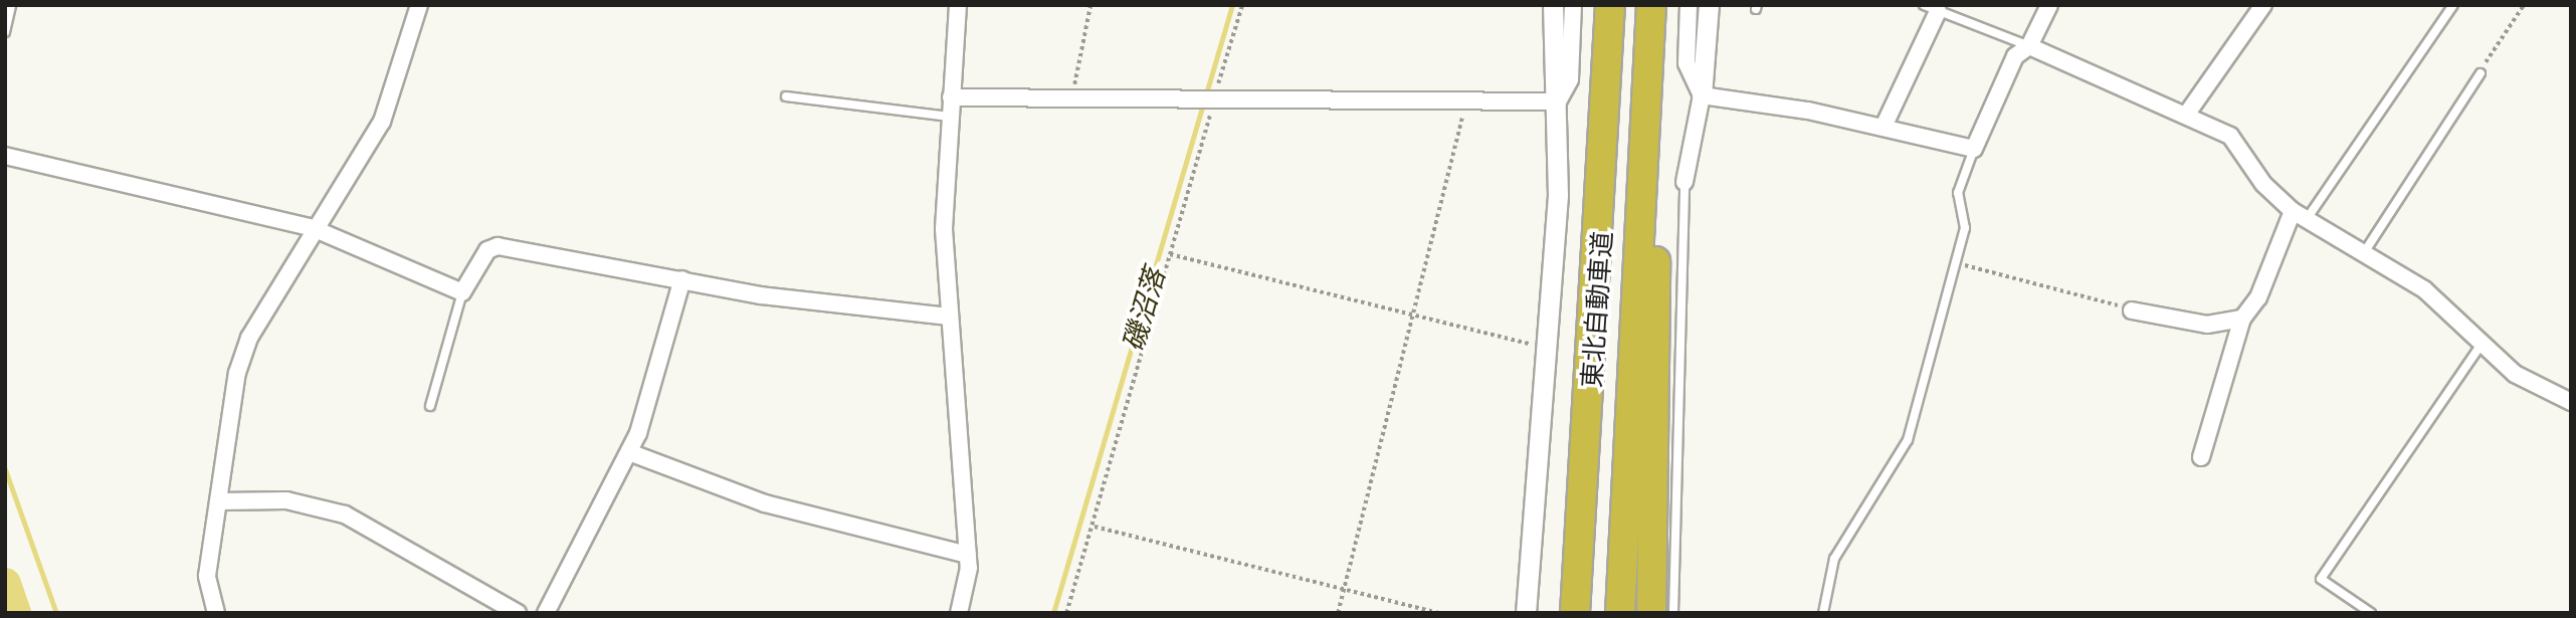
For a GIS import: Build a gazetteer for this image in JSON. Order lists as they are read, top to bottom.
{
  "streets": {
    "highway": ["東北自動車道"]
  },
  "water": ["磯沼落"]
}
